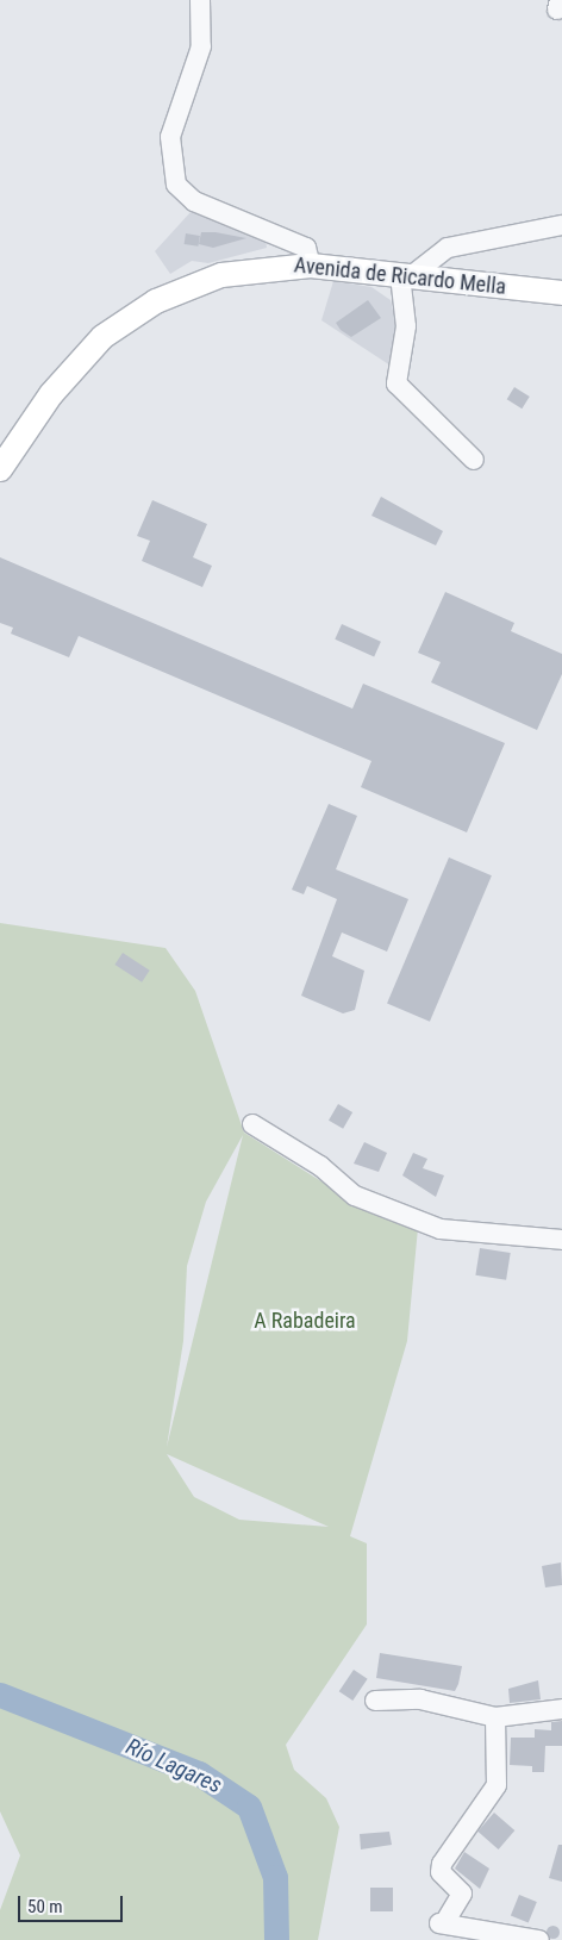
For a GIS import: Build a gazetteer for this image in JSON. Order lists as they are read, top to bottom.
{
  "streets": {
    "main road": ["Avenida de Ricardo Mella"]
  },
  "water": ["Río Lagares"],
  "parks": ["A Rabadeira"],
  "scale_bar": "50 m"
}
